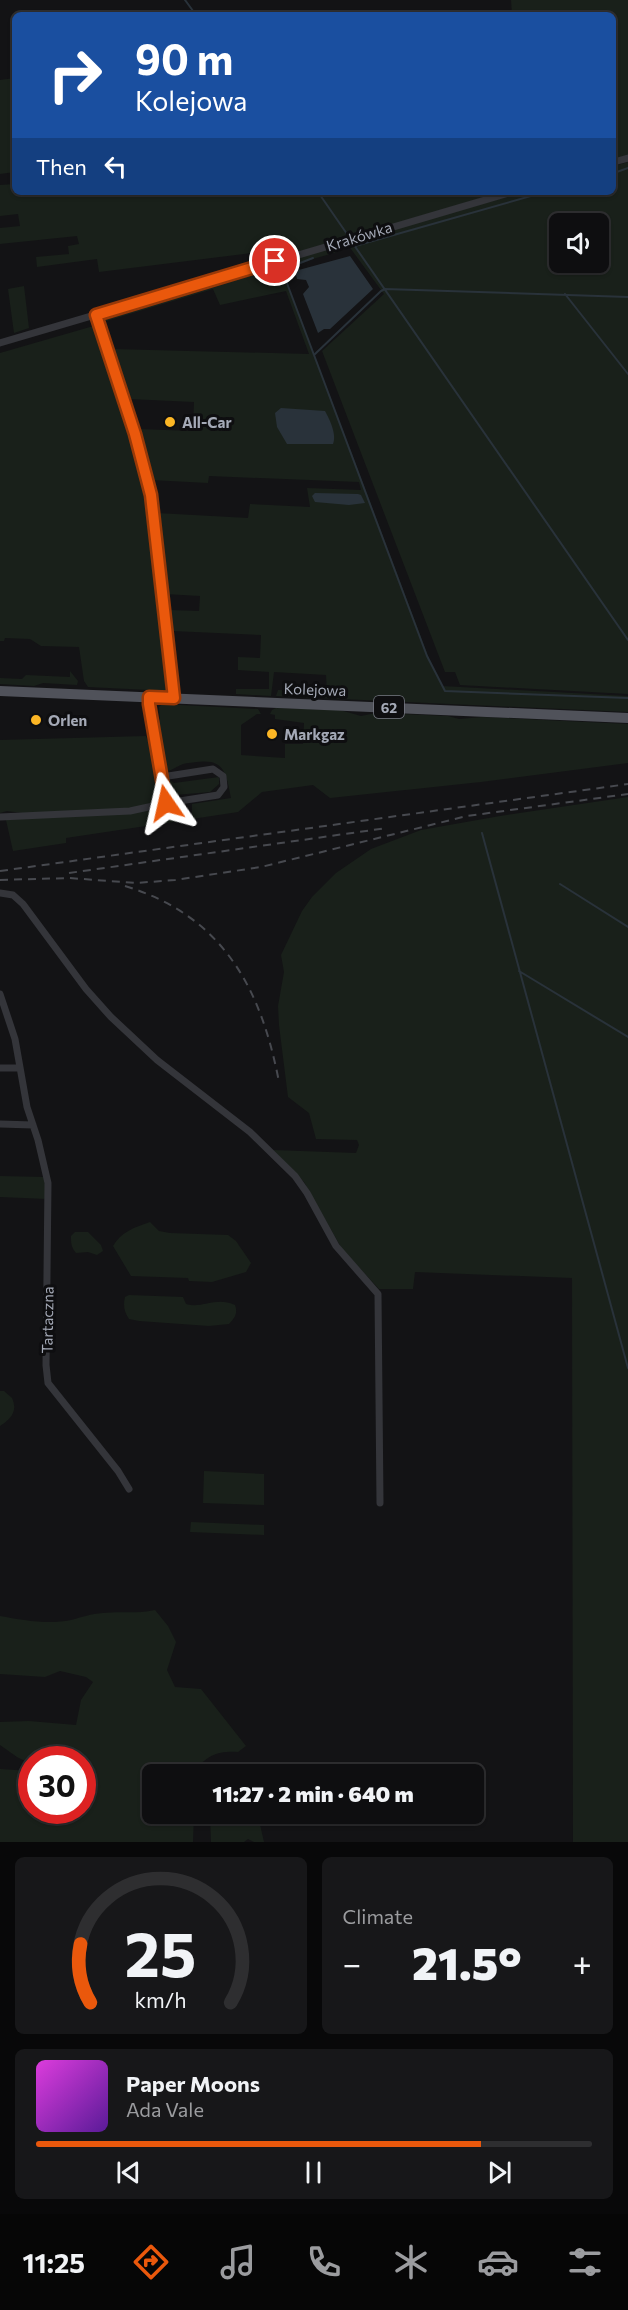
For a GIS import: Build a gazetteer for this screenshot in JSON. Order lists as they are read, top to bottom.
{
  "streets": {
    "main road": ["Kolejowa", "62"],
    "street": ["Krakówka", "Tartaczna"]
  },
  "places": ["All-Car", "Orlen", "Markgaz"],
  "page": {
    "turn": ["90 m", "Kolejowa"],
    "then": "Then",
    "limit": "30",
    "trip": "11:27 · 2 min · 640 m",
    "tile": "Climate",
    "heat": ["−", "21.5°", "+"],
    "song": ["Paper Moons", "Ada Vale"],
    "tabs": "11:25",
    "gauge": ["25", "km/h"]
  }
}
